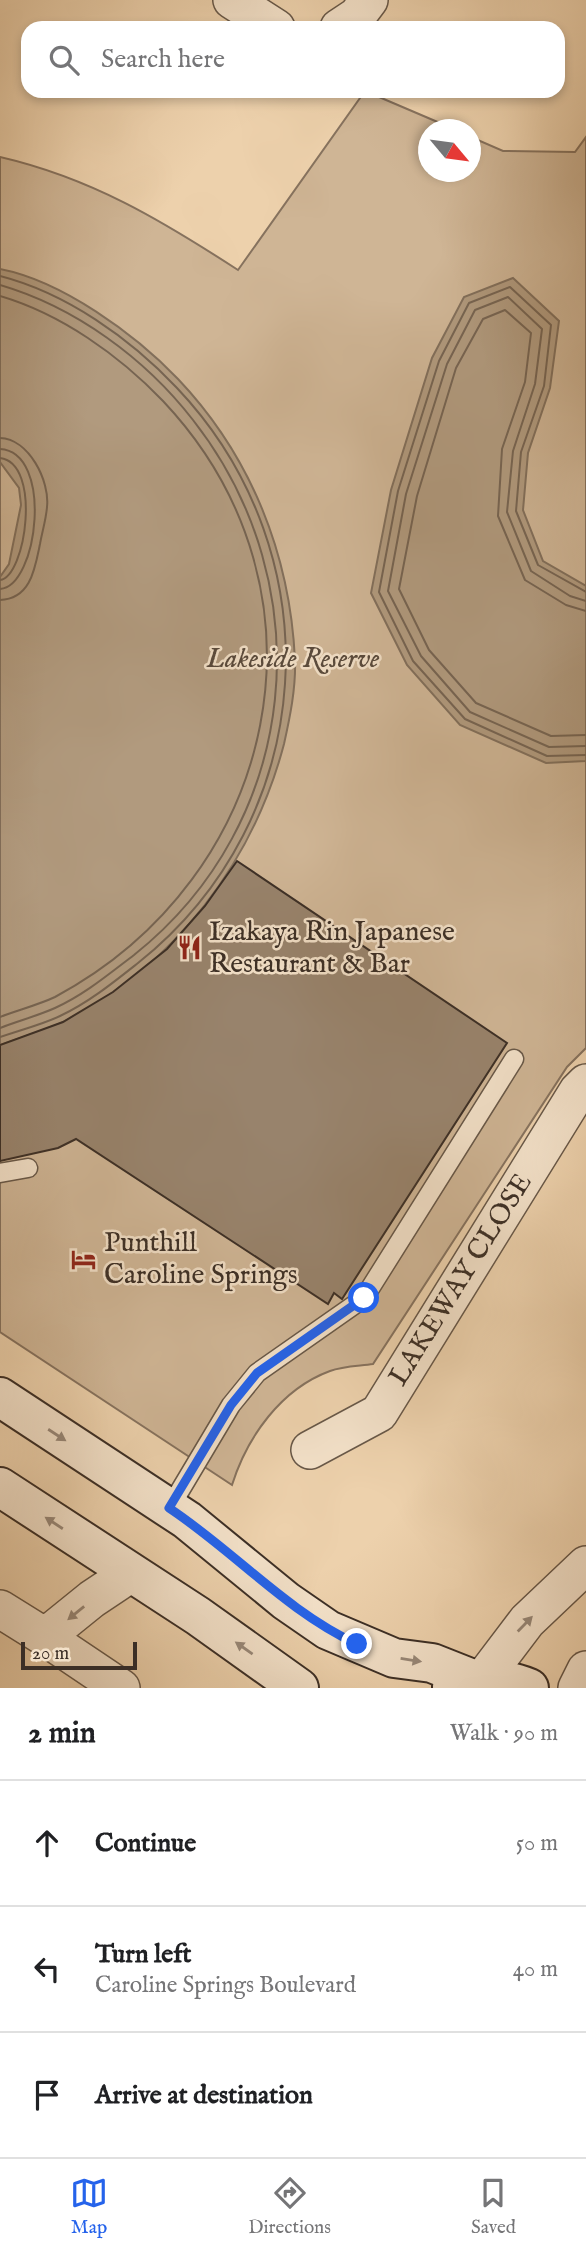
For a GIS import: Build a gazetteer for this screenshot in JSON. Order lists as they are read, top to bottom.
{
  "streets": {
    "street": ["LAKEWAY CLOSE"]
  },
  "parks": ["Lakeside Reserve"],
  "places": {
    "restaurant": ["Izakaya Rin Japanese Restaurant & Bar"],
    "hotel": ["Punthill Caroline Springs"]
  },
  "scale_bar": "20 m",
  "north": "bottom right",
  "page": {
    "search": "Search here",
    "scale": "20 m",
    "heading": ["2 min", "Walk · 90 m"],
    "list": [
      ["Continue", "50 m"],
      ["Turn left", "Caroline Springs Boulevard", "40 m"],
      "Arrive at destination"
    ],
    "nav": ["Map", "Directions", "Saved"]
  }
}
